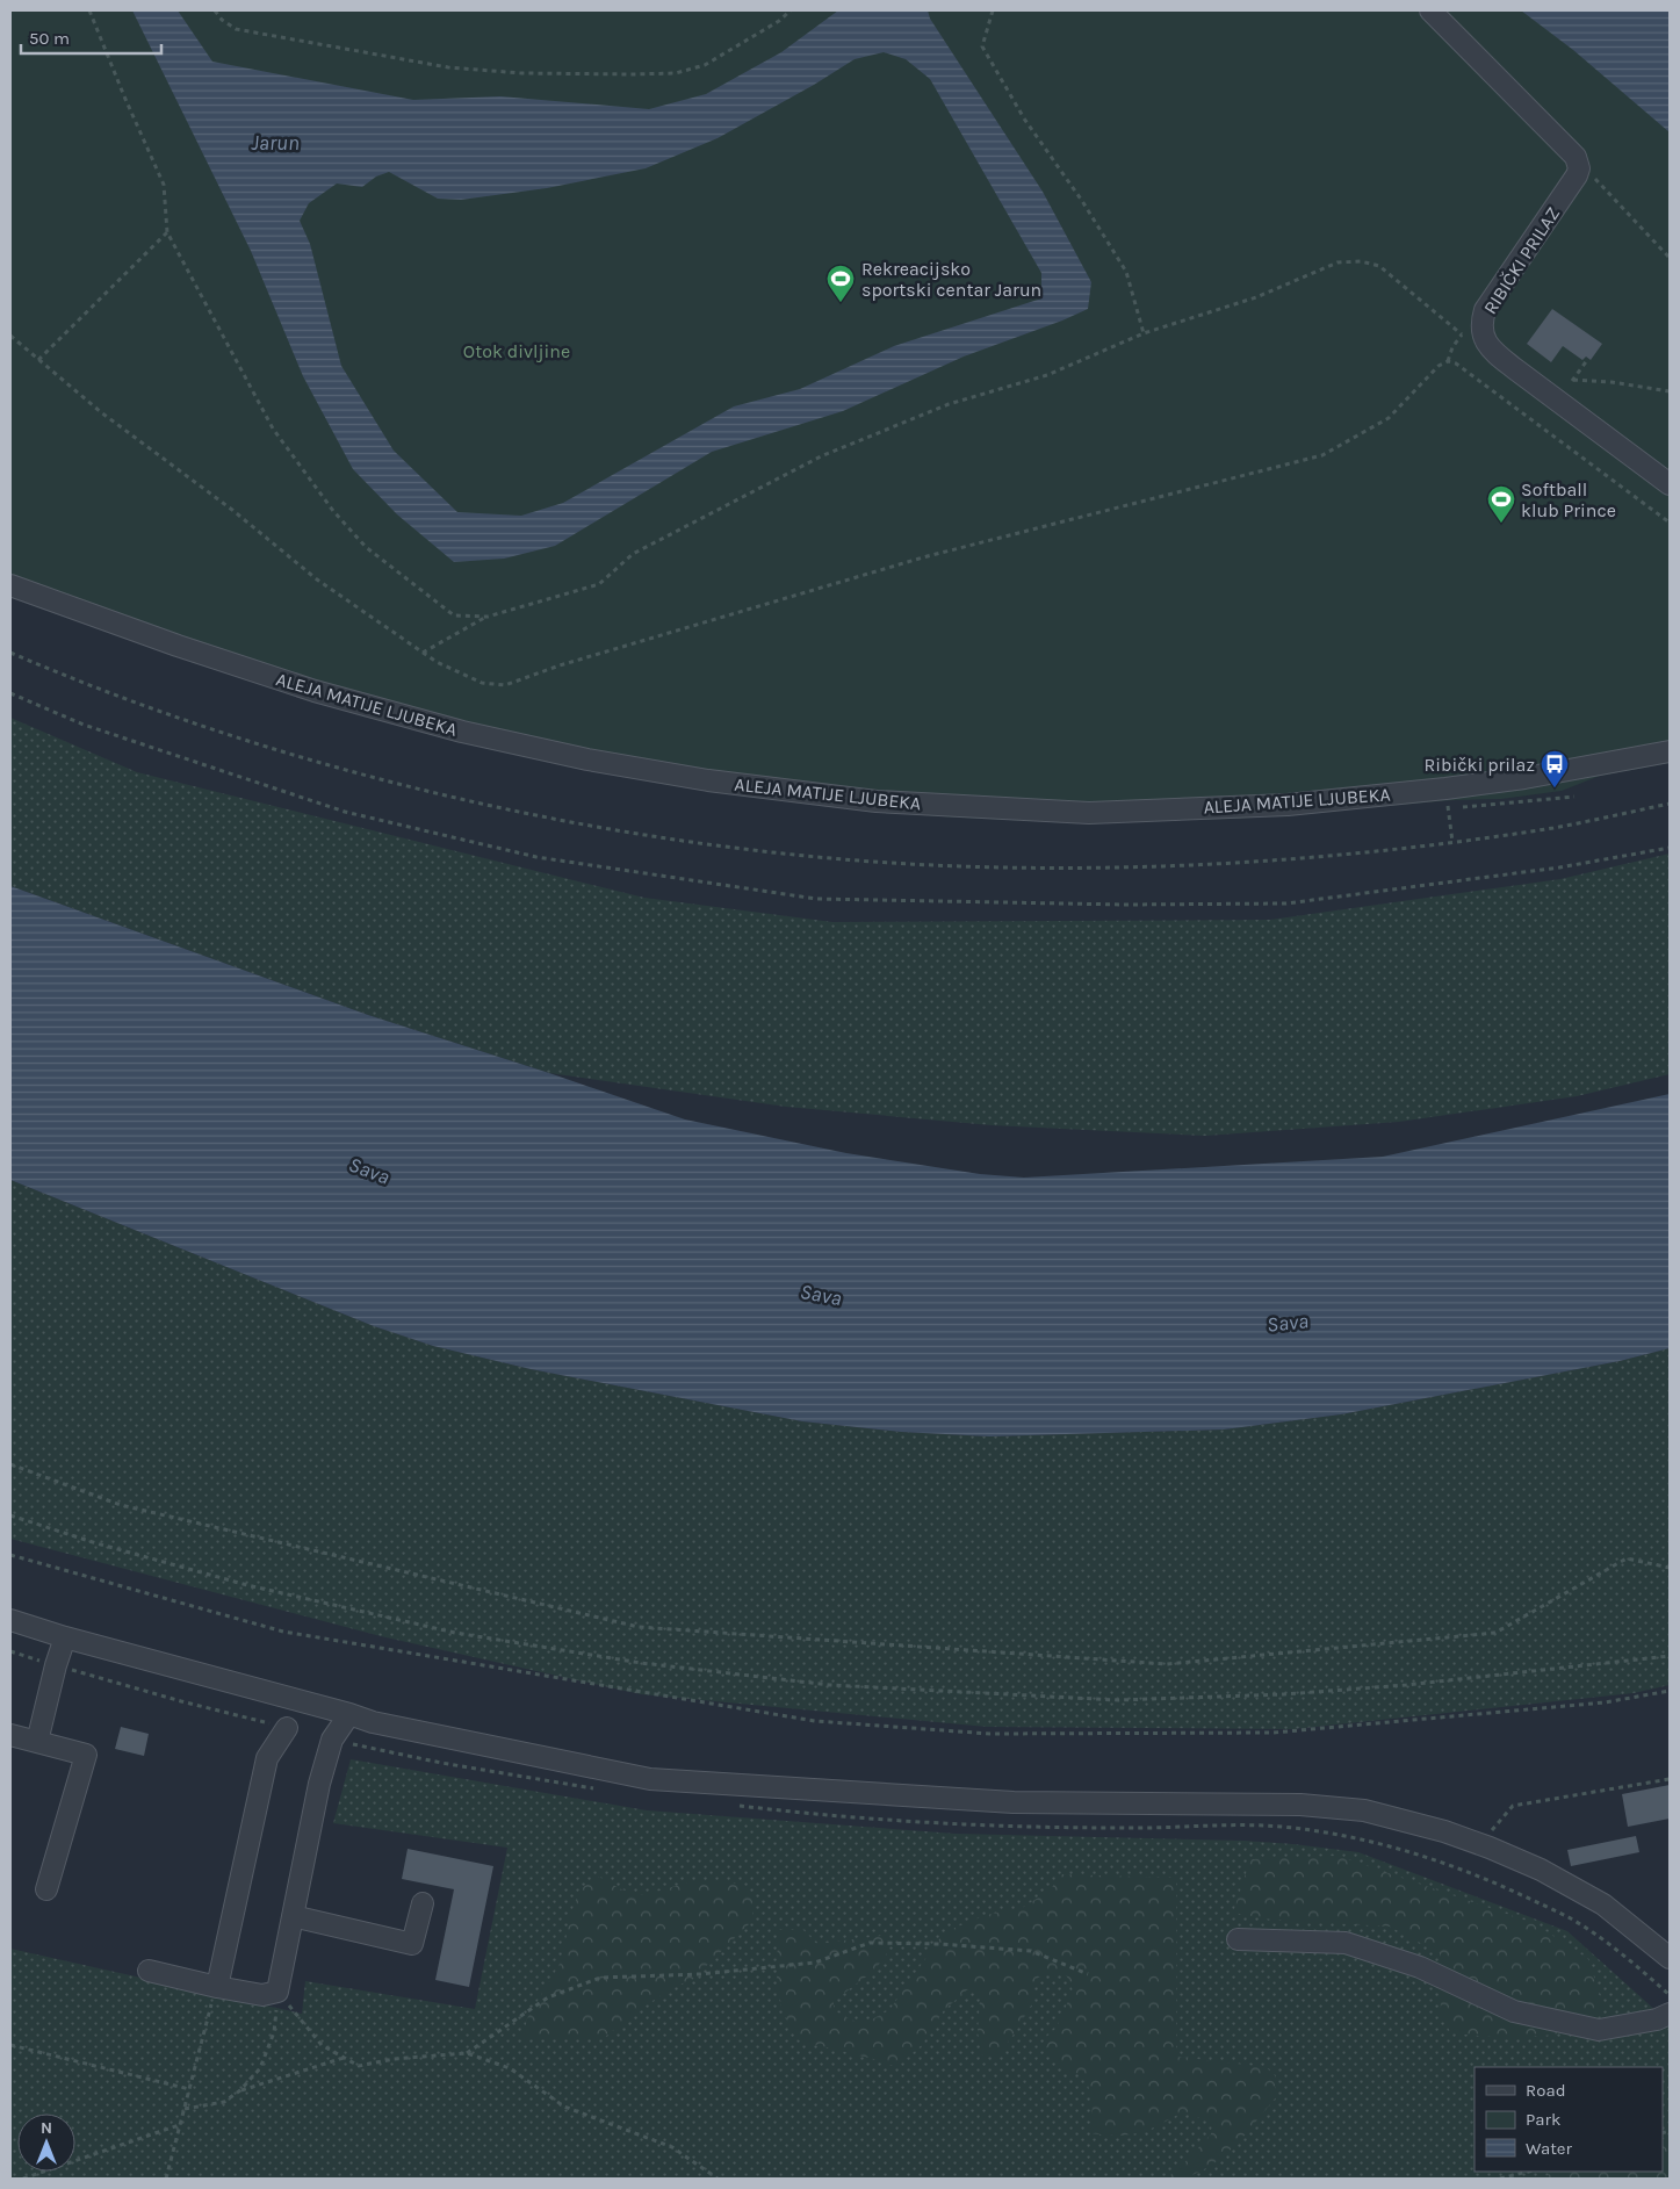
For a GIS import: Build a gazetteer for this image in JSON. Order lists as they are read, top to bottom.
{
  "streets": {
    "street": ["RIBIČKI PRILAZ", "ALEJA MATIJE LJUBEKA"]
  },
  "water": ["Jarun", "Sava"],
  "parks": ["Otok divljine"],
  "places": {
    "sports": ["Rekreacijsko sportski centar Jarun", "Softball klub Prince"],
    "bus stop": ["Ribički prilaz"]
  },
  "legend": ["Road", "Park", "Water"],
  "scale_bar": "50 m",
  "north": "top"
}
